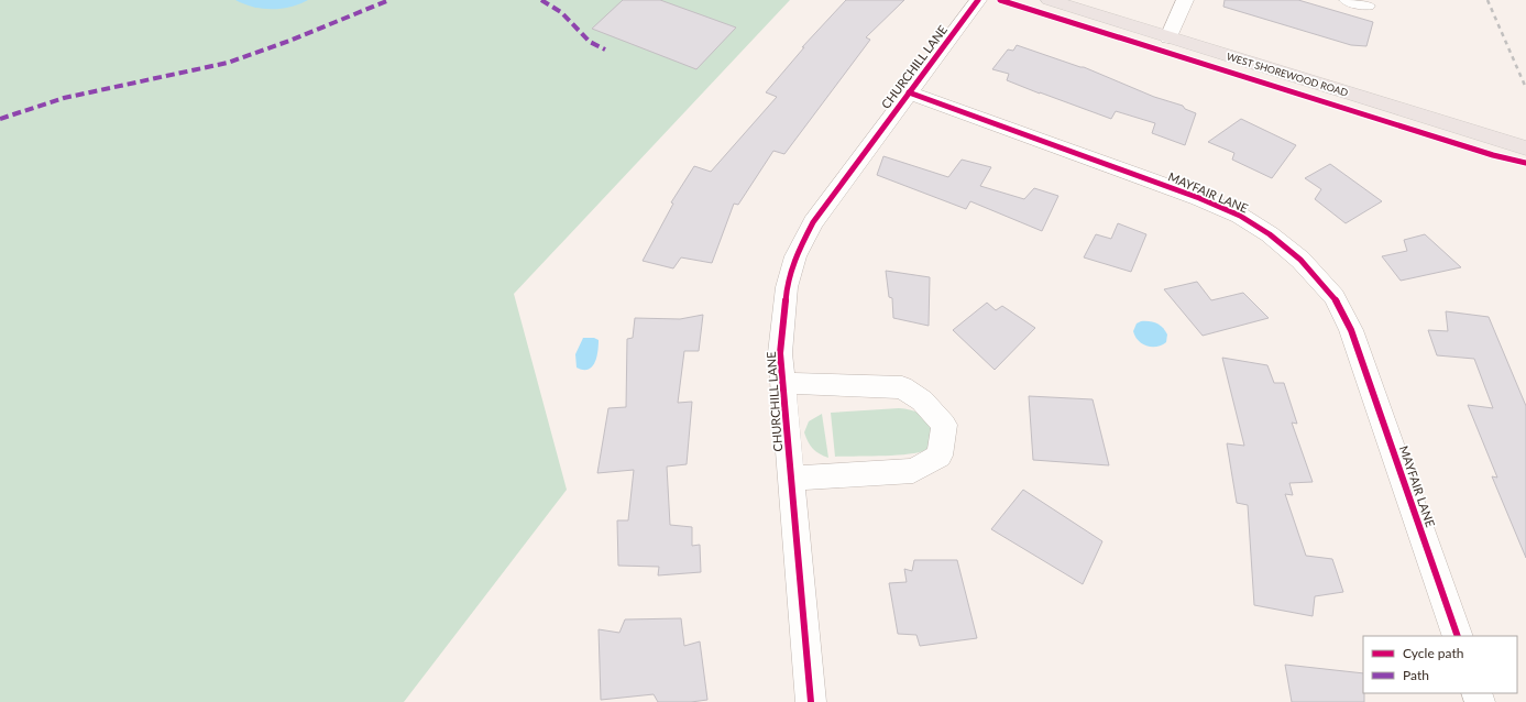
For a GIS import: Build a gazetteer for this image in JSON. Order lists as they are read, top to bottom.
{
  "streets": {
    "main road": ["WEST SHOREWOOD ROAD"],
    "street": ["CHURCHILL LANE", "MAYFAIR LANE"]
  },
  "crossings": [
    ["CHURCHILL LANE", "MAYFAIR LANE"]
  ],
  "legend": ["Cycle path", "Path"]
}
